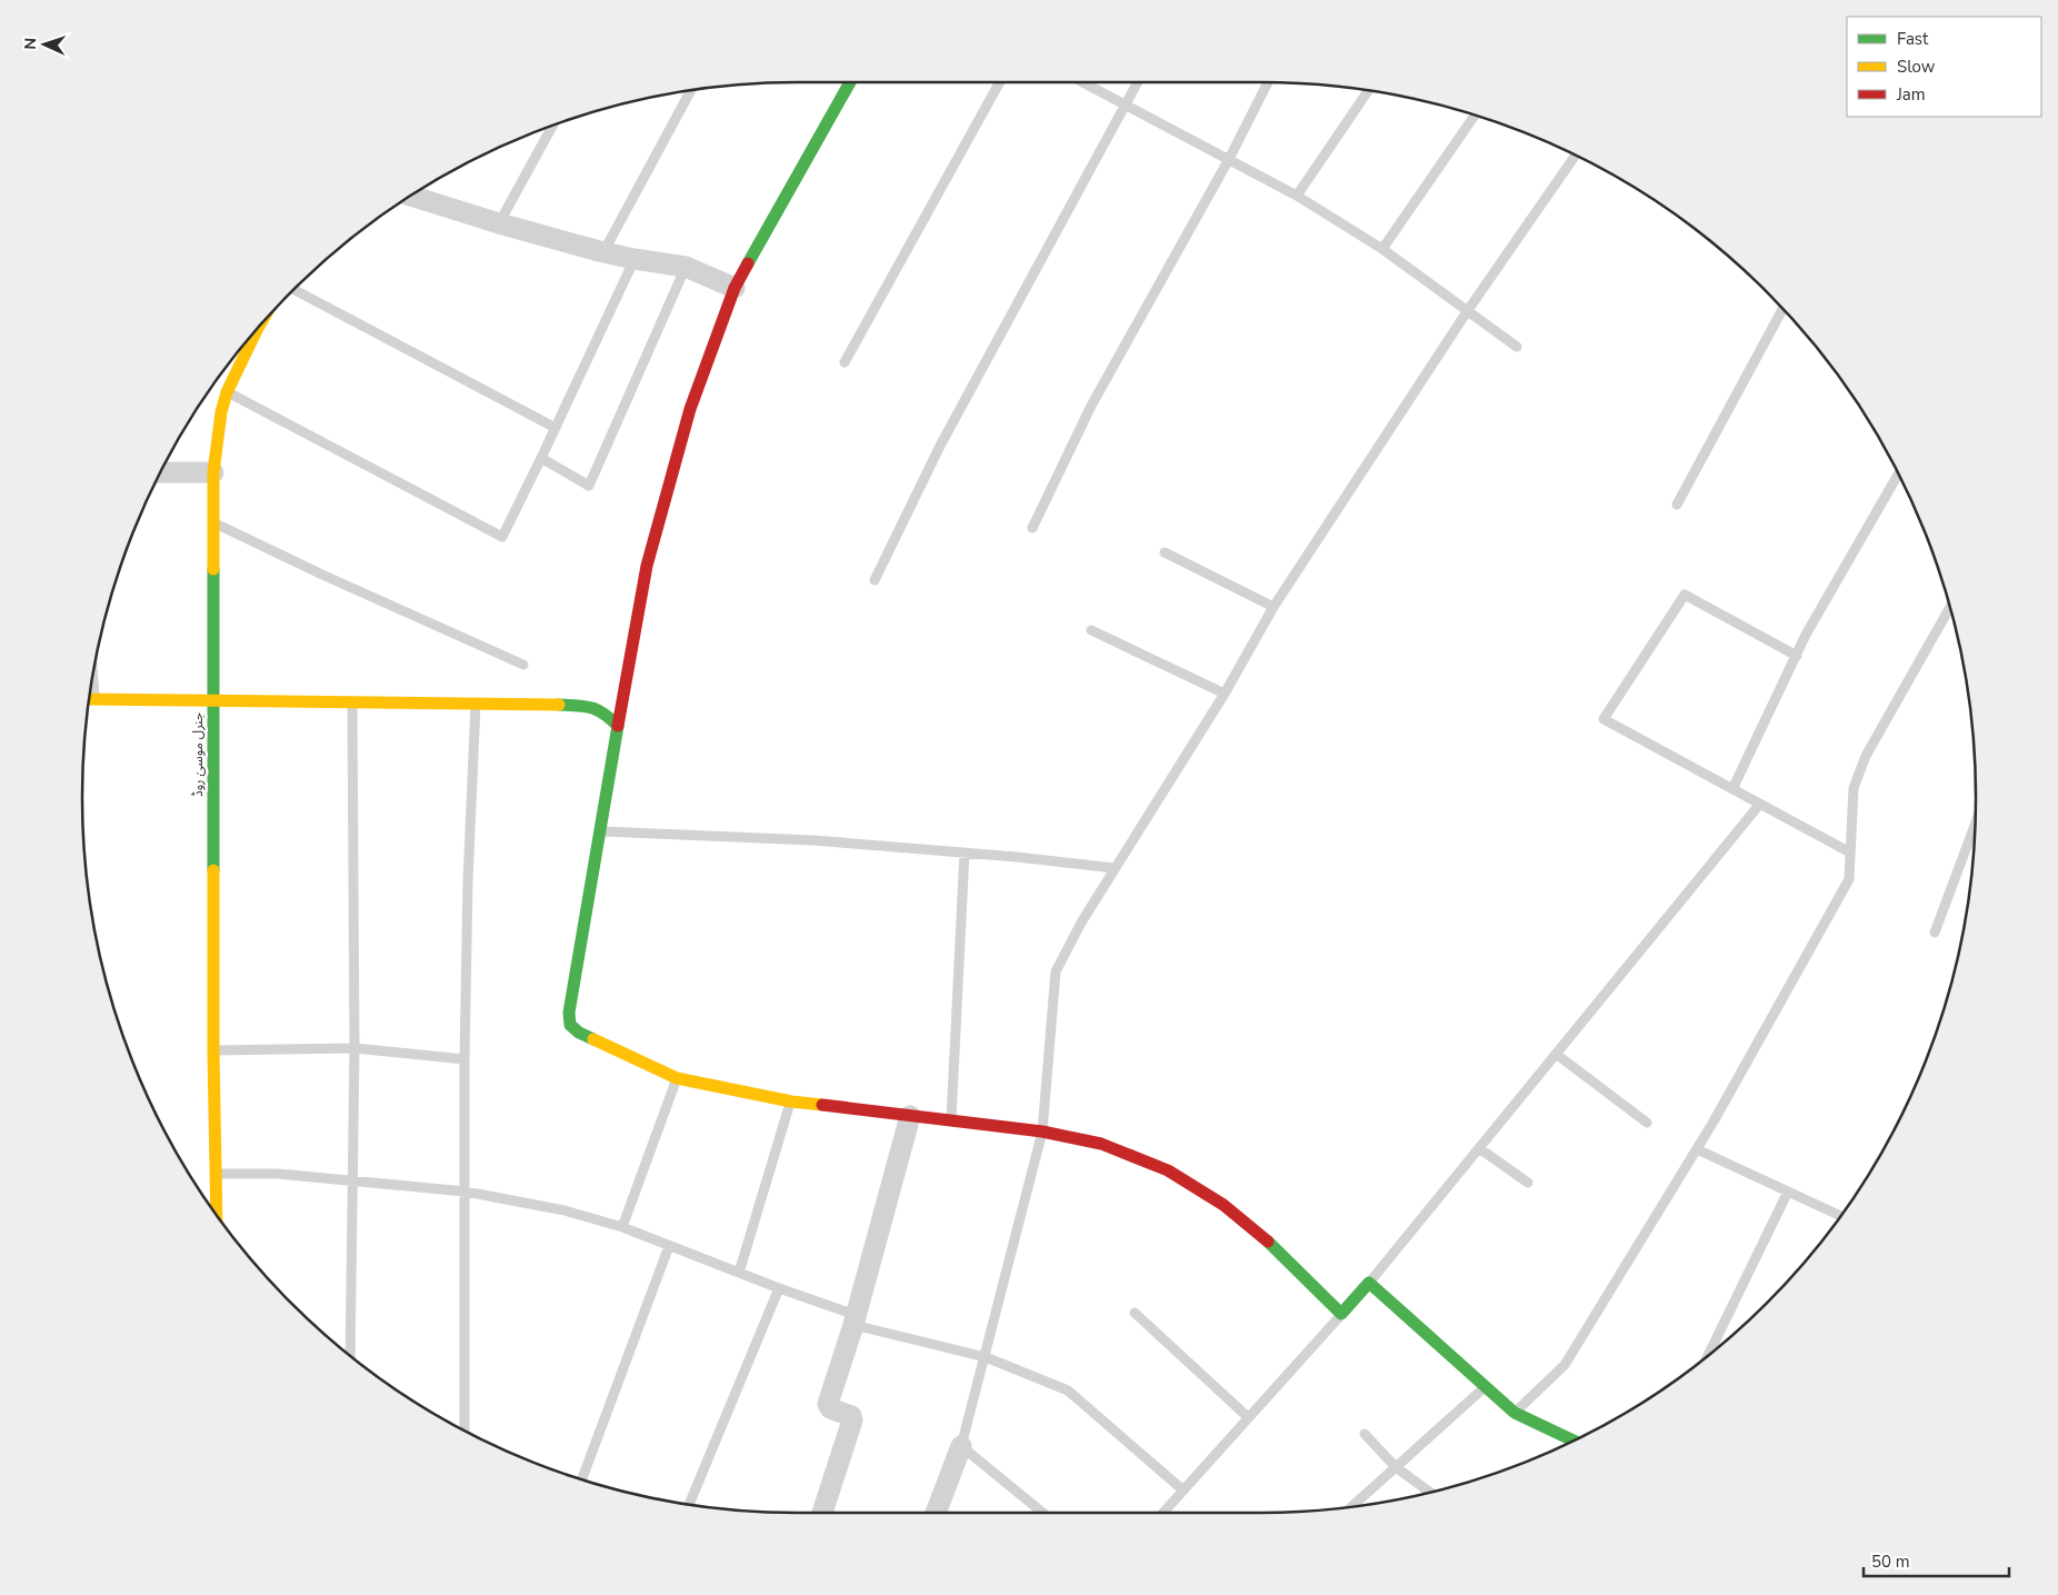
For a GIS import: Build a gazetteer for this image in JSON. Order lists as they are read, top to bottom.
{
  "streets": {
    "street": ["جنرل موسیٰ روڈ"]
  },
  "legend": ["Fast", "Slow", "Jam"],
  "scale_bar": "50 m",
  "north": "left"
}
